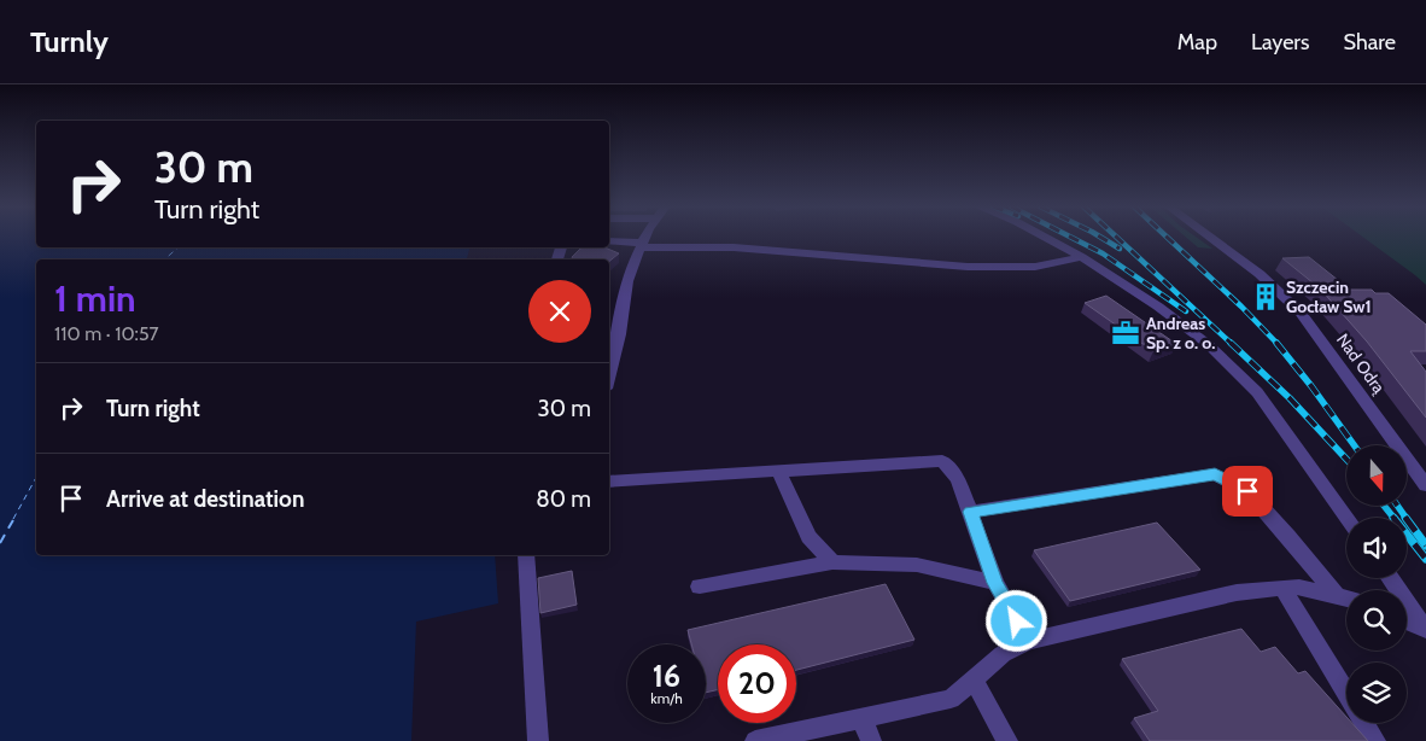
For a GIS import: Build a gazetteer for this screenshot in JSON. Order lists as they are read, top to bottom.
{
  "streets": {
    "street": ["Nad Odrą"]
  },
  "places": {
    "building": ["Szczecin Gocław Sw1"],
    "office": ["Andreas Sp. z o. o."]
  },
  "north": "bottom",
  "page": {
    "header": "Turnly",
    "nav": ["Map", "Layers", "Share"],
    "turn": ["30 m", "Turn right"],
    "heading": ["1 min", "110 m · 10:57"],
    "list": [
      {
        "name": "Turn right",
        "value": "30 m"
      },
      {
        "name": "Arrive at destination",
        "value": "80 m"
      }
    ],
    "speed": "16 km/h",
    "limit": "20"
  }
}
